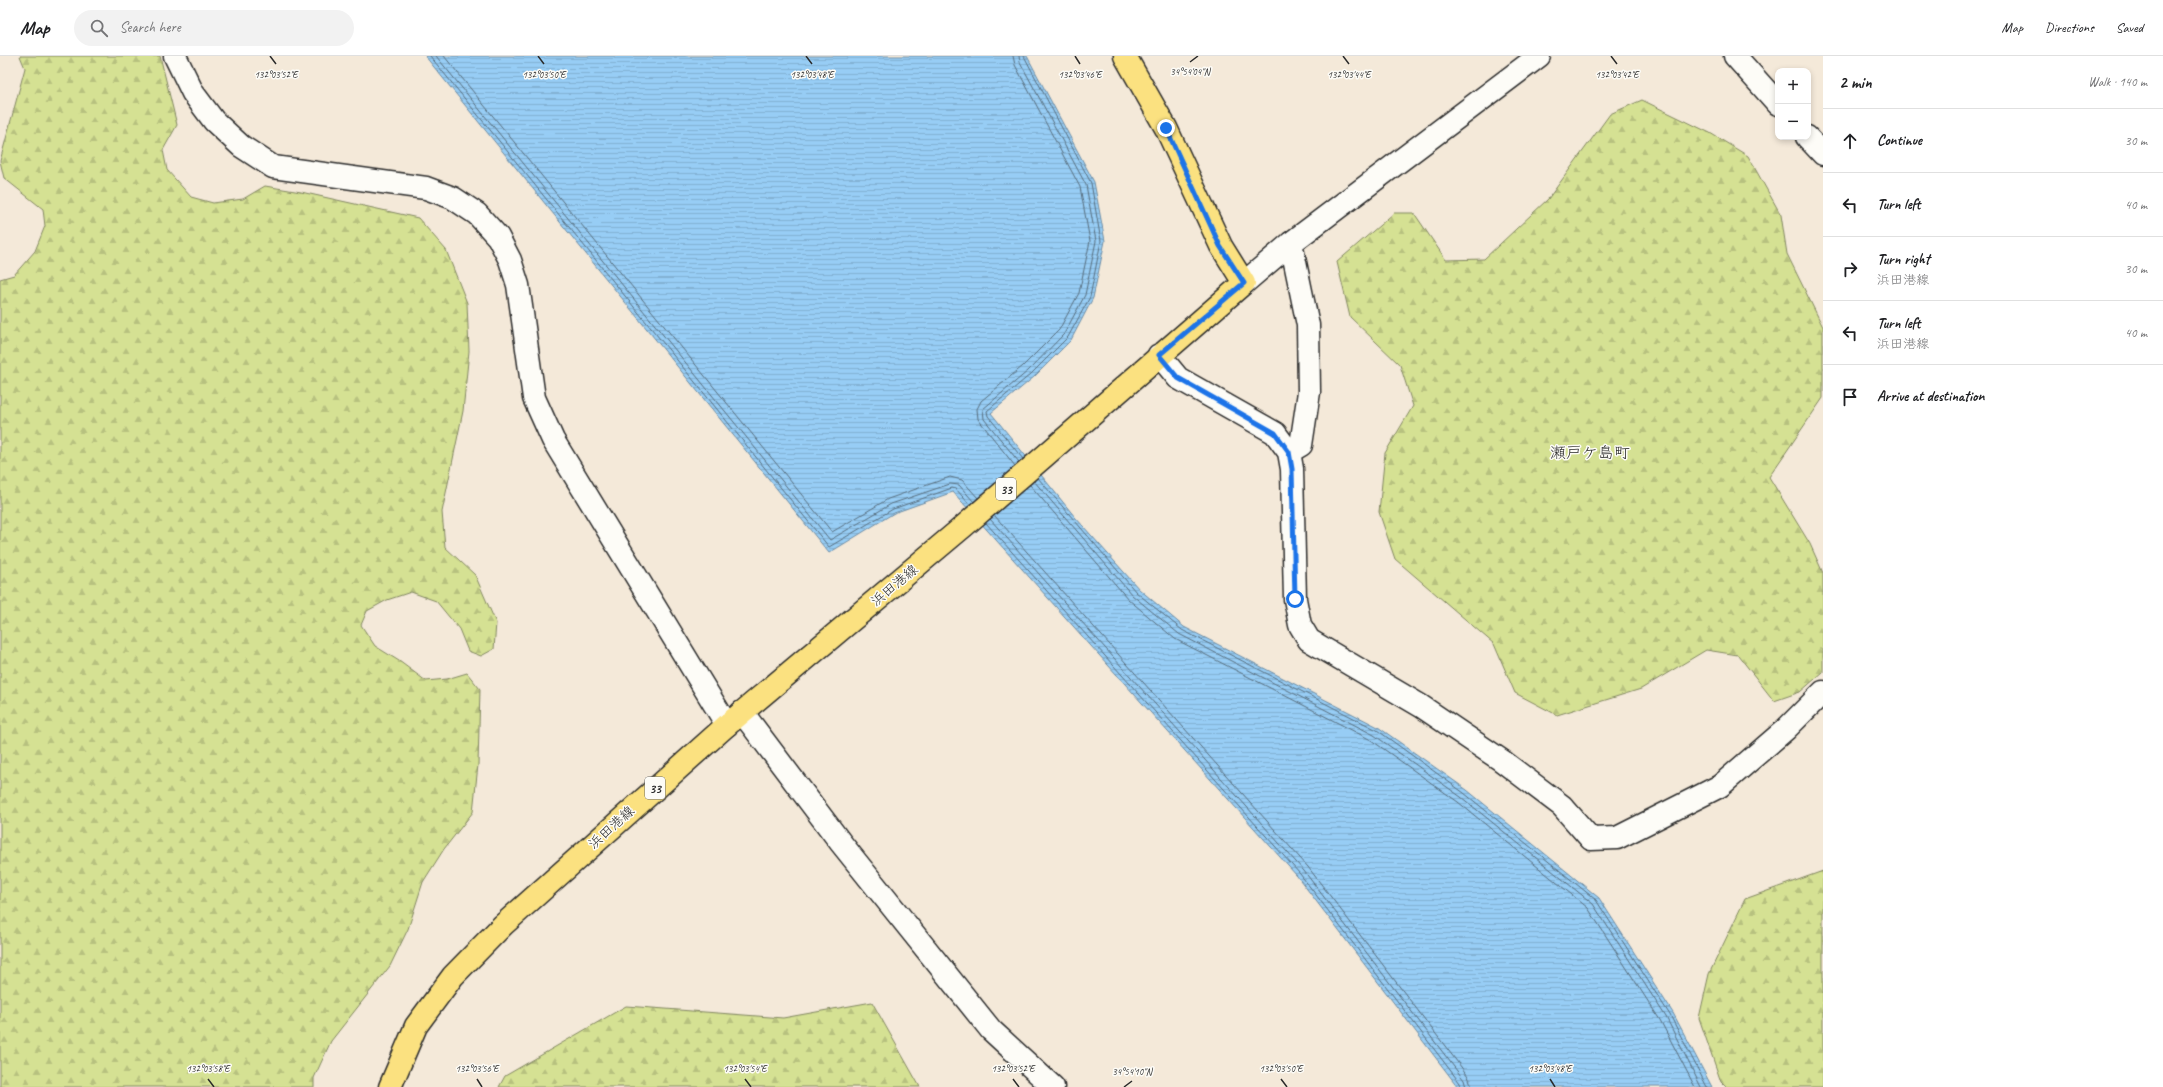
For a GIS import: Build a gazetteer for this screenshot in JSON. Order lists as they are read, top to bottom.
{
  "streets": {
    "main road": ["33", "浜田港線"]
  },
  "districts": ["瀬戸ケ島町"],
  "page": {
    "header": "Map",
    "search": "Search here",
    "nav": ["Map", "Directions", "Saved"],
    "heading": ["2 min", "Walk · 140 m"],
    "map_buttons": ["+", "−"],
    "list": [
      ["Continue", "30 m"],
      ["Turn left", "40 m"],
      ["Turn right", "浜田港線", "30 m"],
      ["Turn left", "浜田港線", "40 m"],
      "Arrive at destination"
    ]
  },
  "coordinates": [
    "34°54'04\"N",
    "132°03'52\"E",
    "132°03'50\"E",
    "132°03'48\"E",
    "132°03'46\"E",
    "132°03'44\"E",
    "132°03'42\"E",
    "132°03'58\"E",
    "132°03'56\"E",
    "132°03'54\"E",
    "34°54'10\"N"
  ]
}
